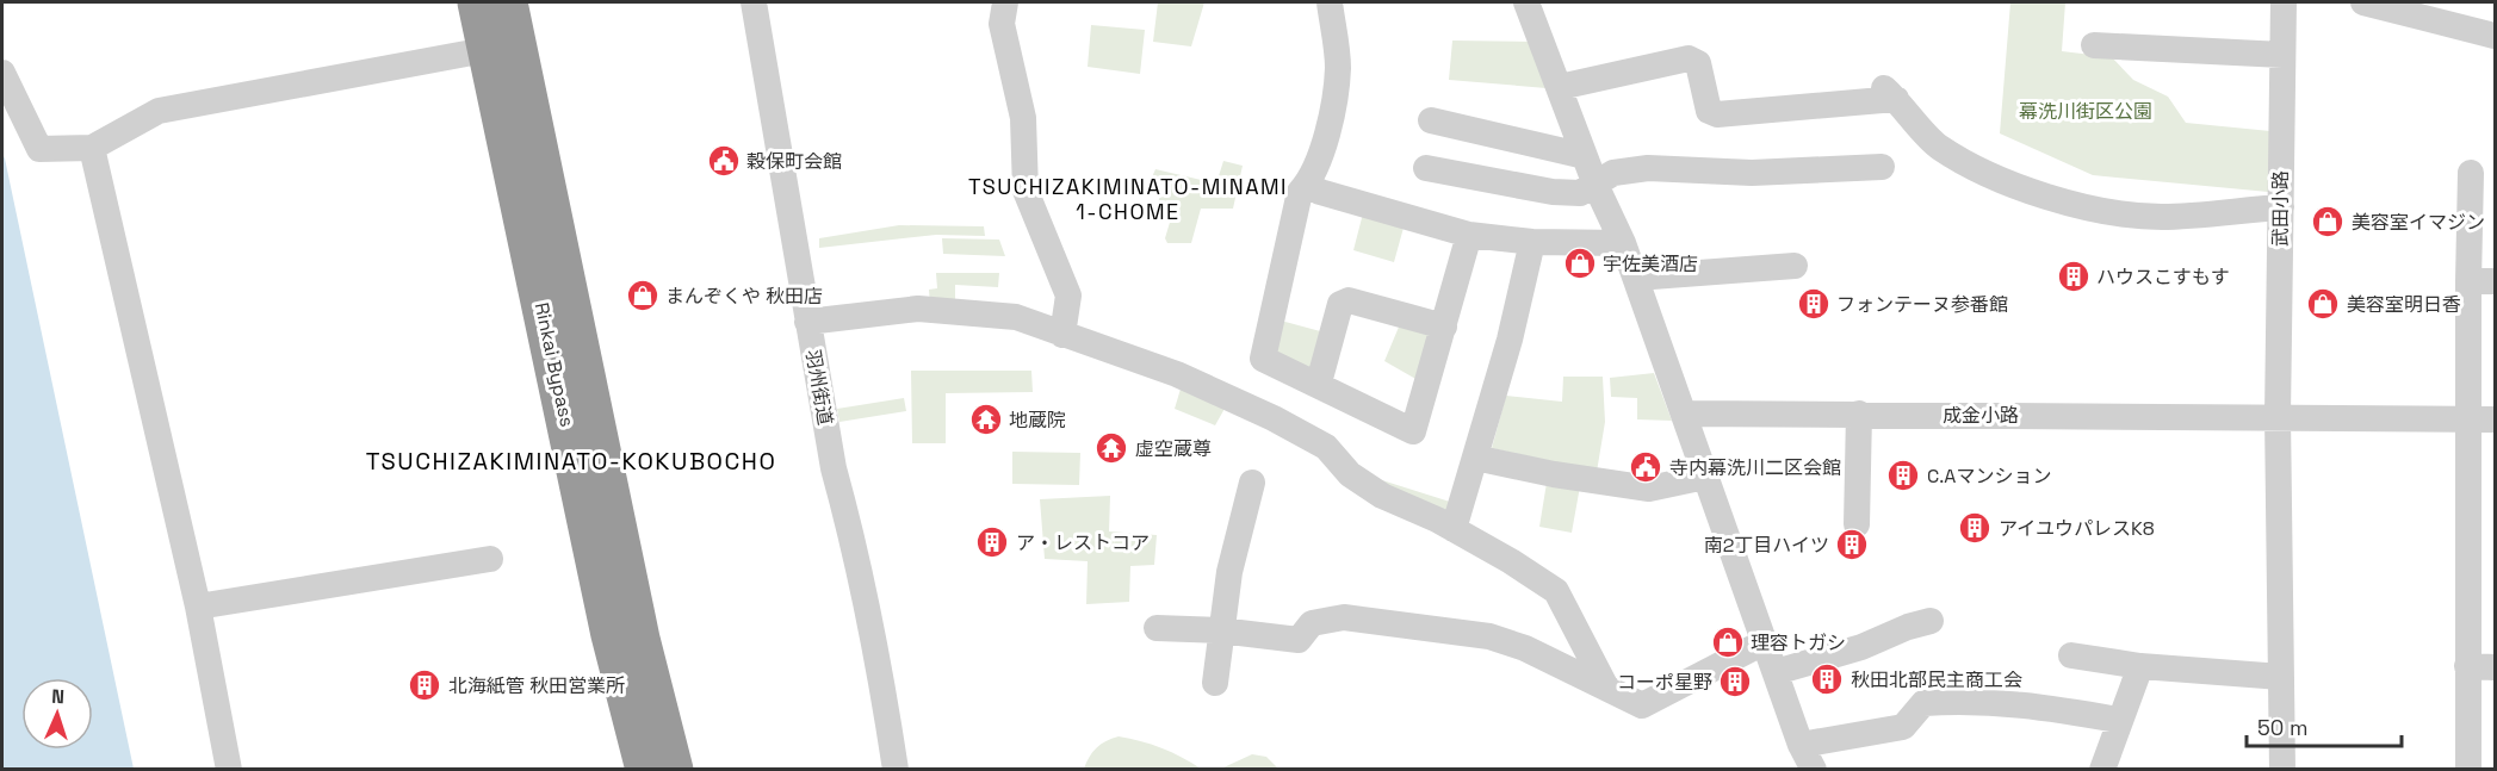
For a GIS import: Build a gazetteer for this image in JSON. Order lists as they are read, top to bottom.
{
  "streets": {
    "highway": ["Rinkai Bypass"],
    "street": ["武田小路", "羽州街道", "成金小路"]
  },
  "crossings": [
    ["武田小路", "成金小路"]
  ],
  "districts": ["TSUCHIZAKIMINATO-MINAMI 1-CHOME", "TSUCHIZAKIMINATO-KOKUBOCHO"],
  "parks": ["幕洗川街区公園"],
  "places": {
    "public building": ["穀保町会館", "寺内幕洗川二区会館"],
    "shop": [
      "美容室イマジン",
      "宇佐美酒店",
      "まんぞくや 秋田店",
      "美容室明日香",
      "理容トガシ"
    ],
    "building": [
      "ハウスこすもす",
      "フォンテーヌ参番館",
      "C.Aマンション",
      "アイユウパレスK8",
      "ア・レストコア",
      "南2丁目ハイツ",
      "秋田北部民主商工会",
      "コーポ星野",
      "北海紙管 秋田営業所"
    ],
    "temple": ["地蔵院", "虚空蔵尊"]
  },
  "scale_bar": "50 m",
  "north": "top"
}
